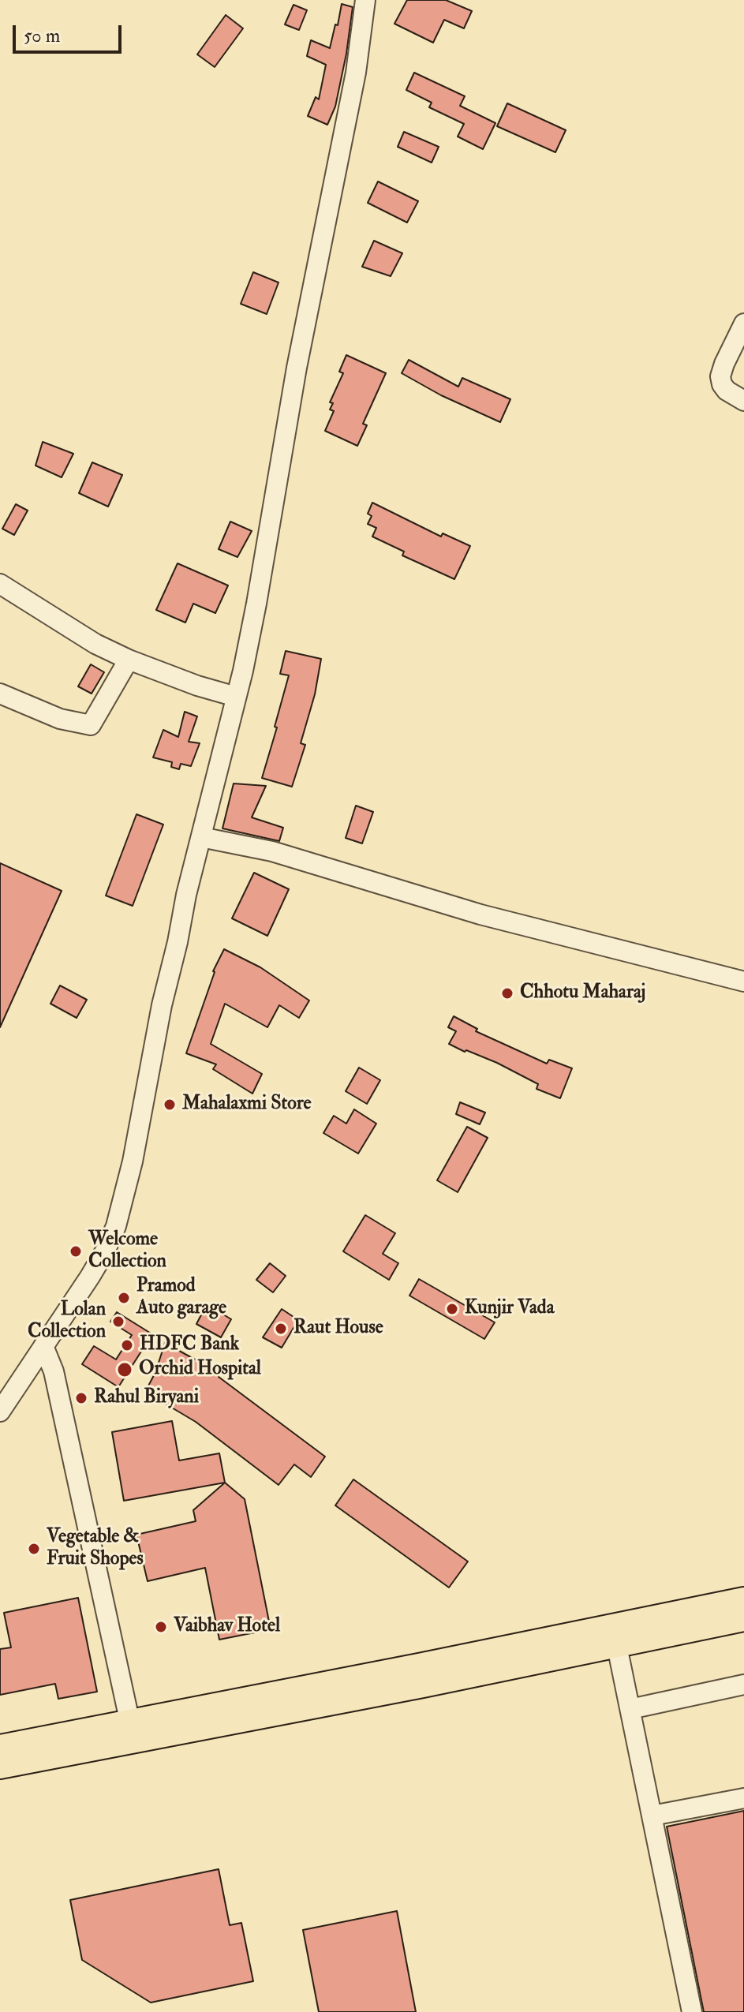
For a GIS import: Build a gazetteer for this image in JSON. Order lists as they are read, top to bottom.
{
  "places": [
    "Chhotu Maharaj",
    "Mahalaxmi Store",
    "Welcome Collection",
    "Pramod Auto garage",
    "Kunjir Vada",
    "Lolan Collection",
    "Raut House",
    "HDFC Bank",
    "Orchid Hospital",
    "Rahul Biryani",
    "Vegetable & Fruit Shopes",
    "Vaibhav Hotel"
  ],
  "scale_bar": "50 m"
}
